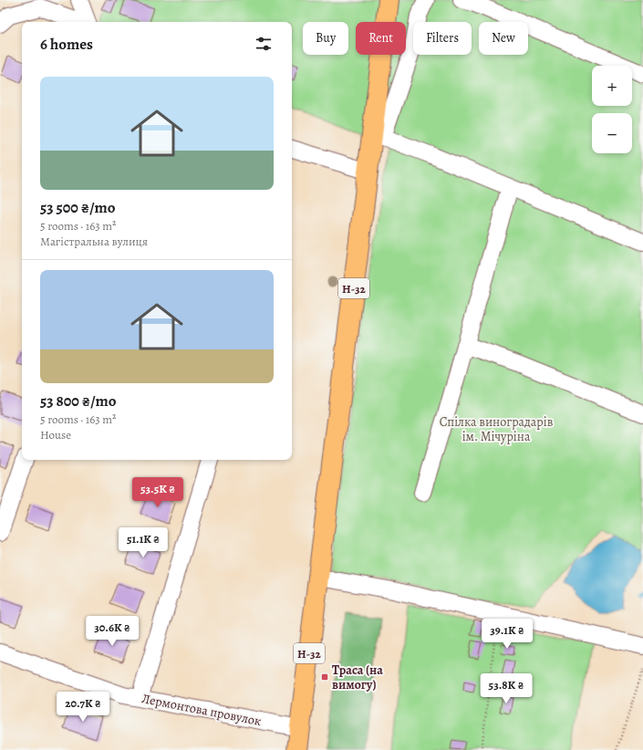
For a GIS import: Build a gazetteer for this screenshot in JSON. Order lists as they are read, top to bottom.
{
  "streets": {
    "main road": ["Н-32"],
    "street": ["Лермонтова провулок"]
  },
  "crossings": [
    ["Н-32", "Лермонтова провулок"]
  ],
  "parks": ["Спілка виноградарів ім. Мічуріна"],
  "places": {
    "transit": ["Траса (на вимогу)"]
  },
  "page": {
    "chip": [
      "Buy",
      "Rent",
      "Filters",
      "New"
    ],
    "heading": "6 homes",
    "map_buttons": ["+", "−"],
    "list": [
      {
        "name": "53 500 ₴/mo",
        "note": "5 rooms · 163 m² · Магістральна вулиця"
      },
      {
        "name": "53 800 ₴/mo",
        "note": "5 rooms · 163 m² · House"
      }
    ],
    "price": [
      "53.5K ₴",
      "51.1K ₴",
      "30.6K ₴",
      "39.1K ₴",
      "53.8K ₴",
      "20.7K ₴"
    ]
  }
}
